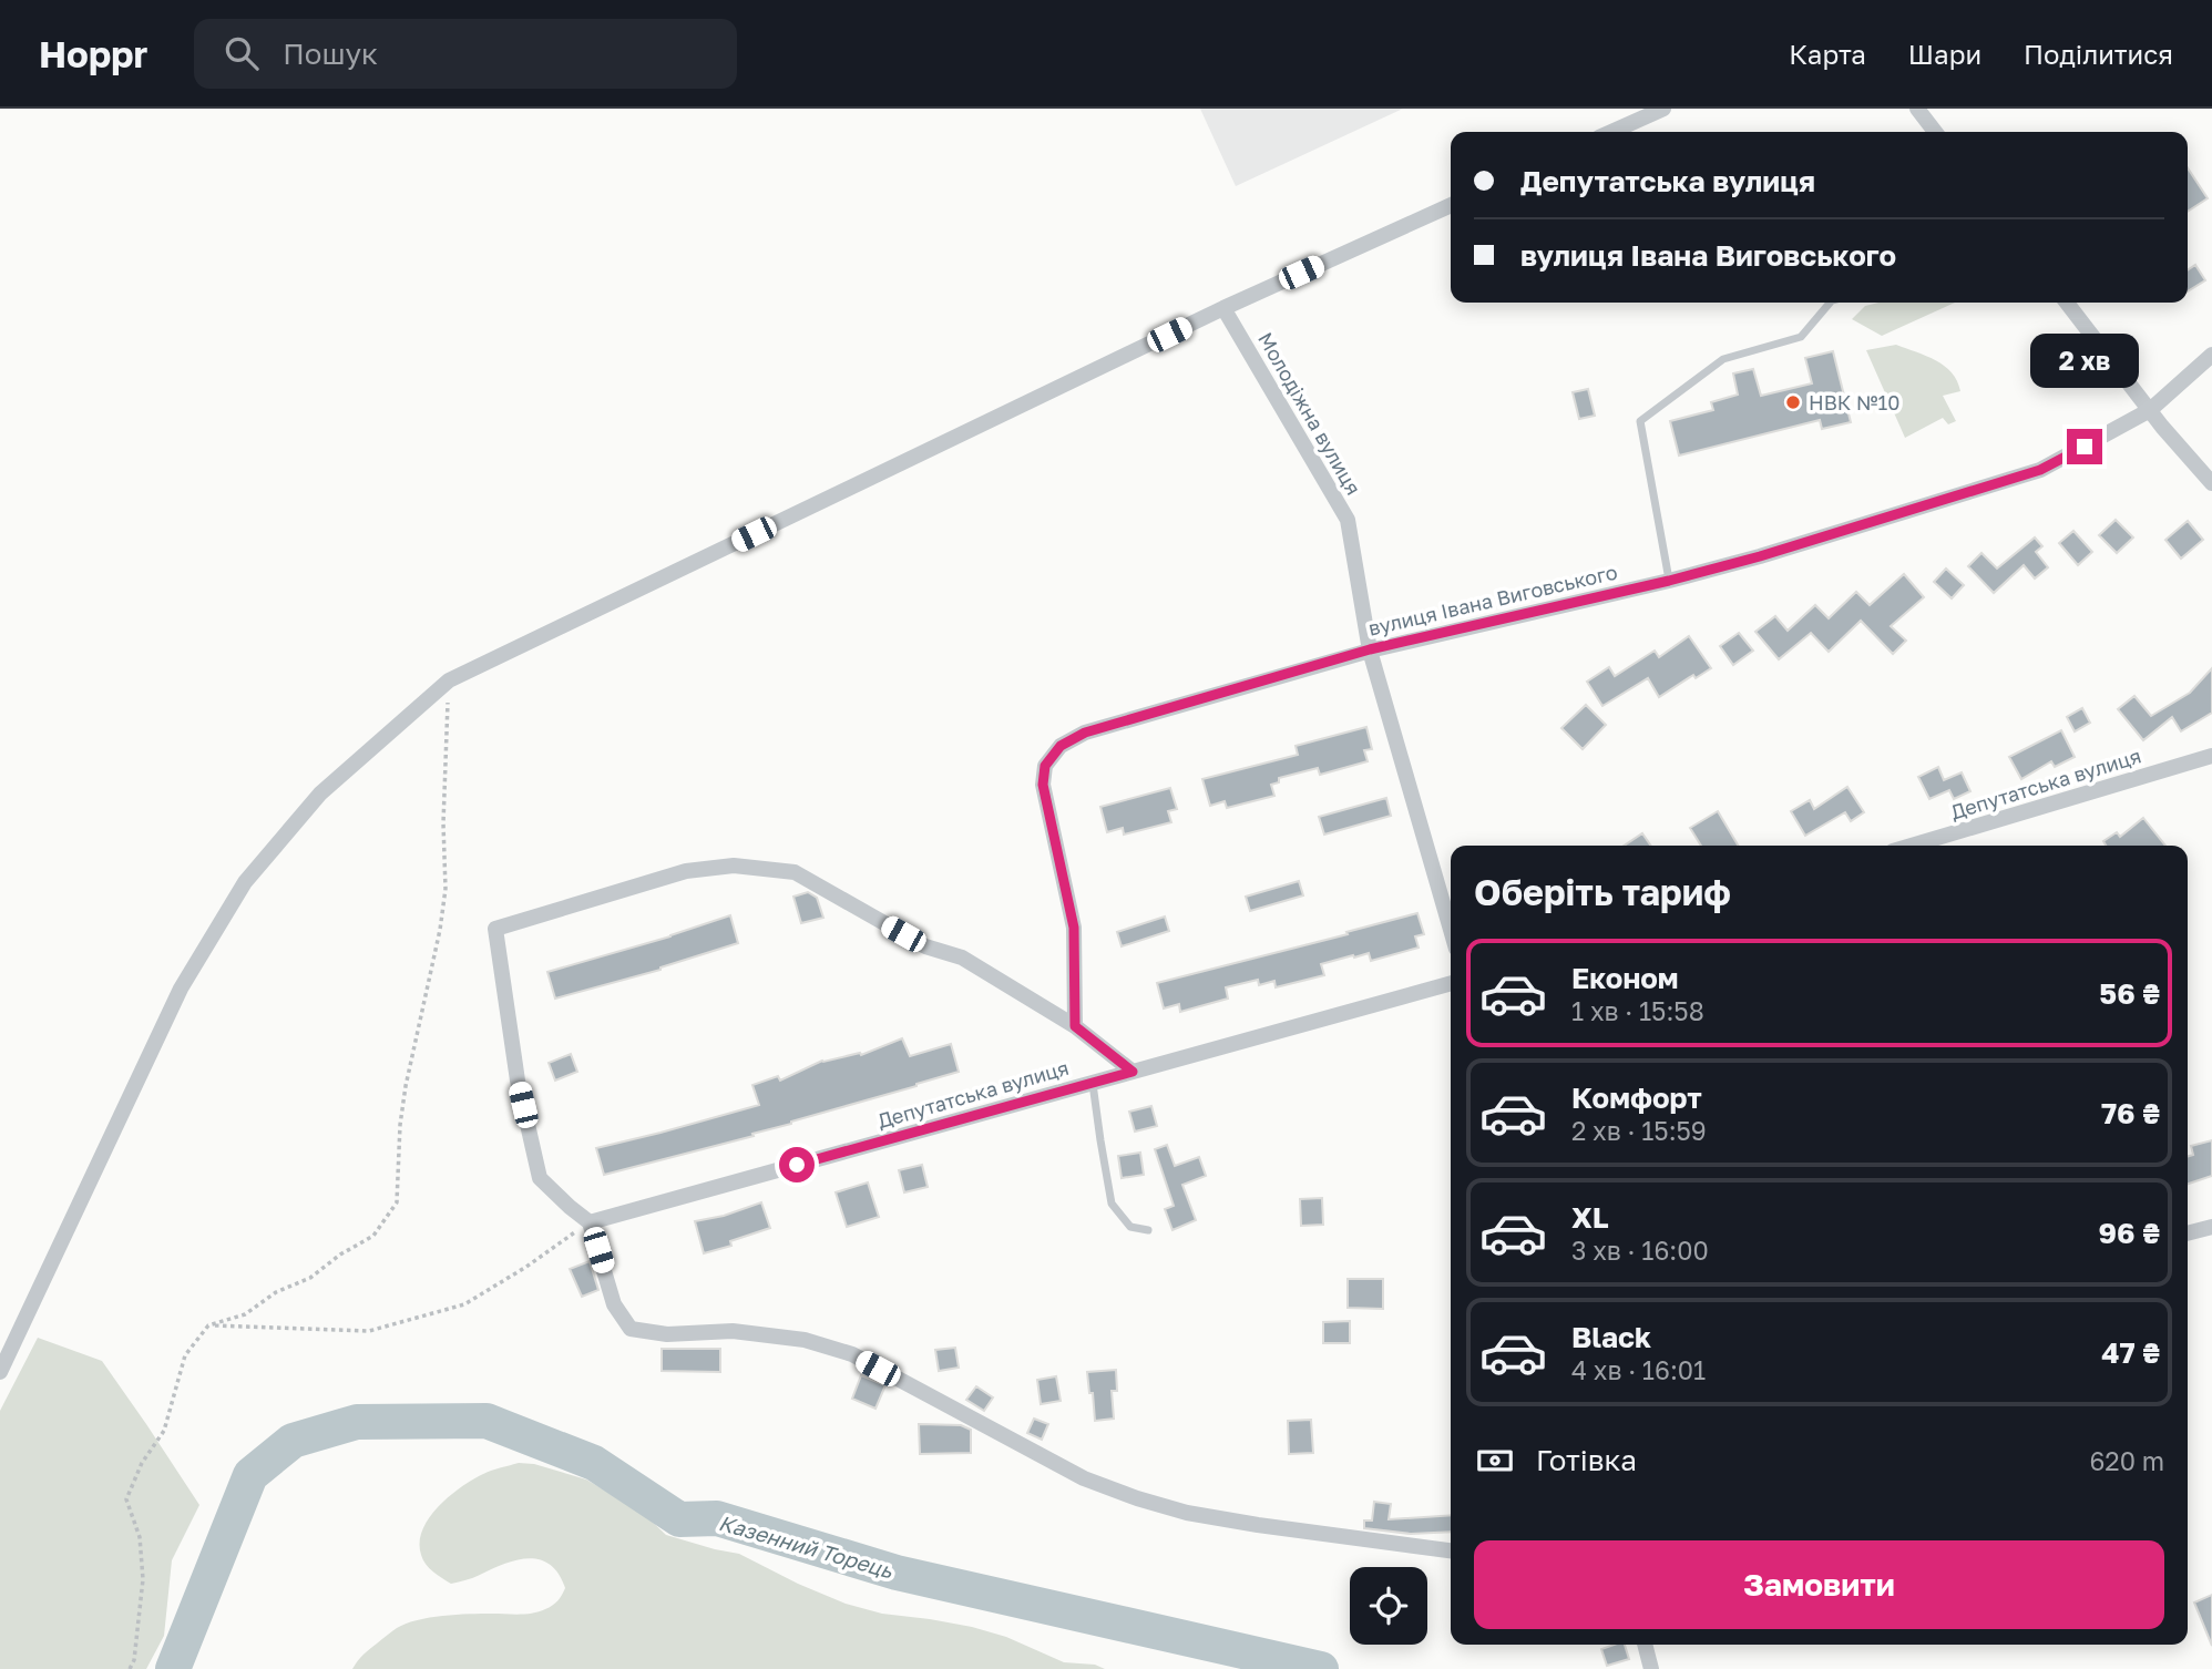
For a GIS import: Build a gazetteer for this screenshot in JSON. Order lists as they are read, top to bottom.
{
  "streets": {
    "street": ["Молодіжна вулиця", "вулиця Івана Виговського", "Депутатська вулиця"]
  },
  "crossings": [
    ["Молодіжна вулиця", "вулиця Івана Виговського"]
  ],
  "water": ["Казенний Торець"],
  "places": ["НВК №10"],
  "page": {
    "header": "Hoppr",
    "search": "Пошук",
    "nav": ["Карта", "Шари", "Поділитися"],
    "banner": ["Депутатська вулиця", "вулиця Івана Виговського"],
    "bubble": "2 хв",
    "heading": "Оберіть тариф",
    "list": [
      {
        "name": "Економ",
        "note": "1 хв · 15:58",
        "value": "56 ₴"
      },
      {
        "name": "Комфорт",
        "note": "2 хв · 15:59",
        "value": "76 ₴"
      },
      {
        "name": "XL",
        "note": "3 хв · 16:00",
        "value": "96 ₴"
      },
      {
        "name": "Black",
        "note": "4 хв · 16:01",
        "value": "47 ₴"
      }
    ],
    "pay": ["Готівка", "620 m"],
    "buttons": "Замовити"
  }
}
